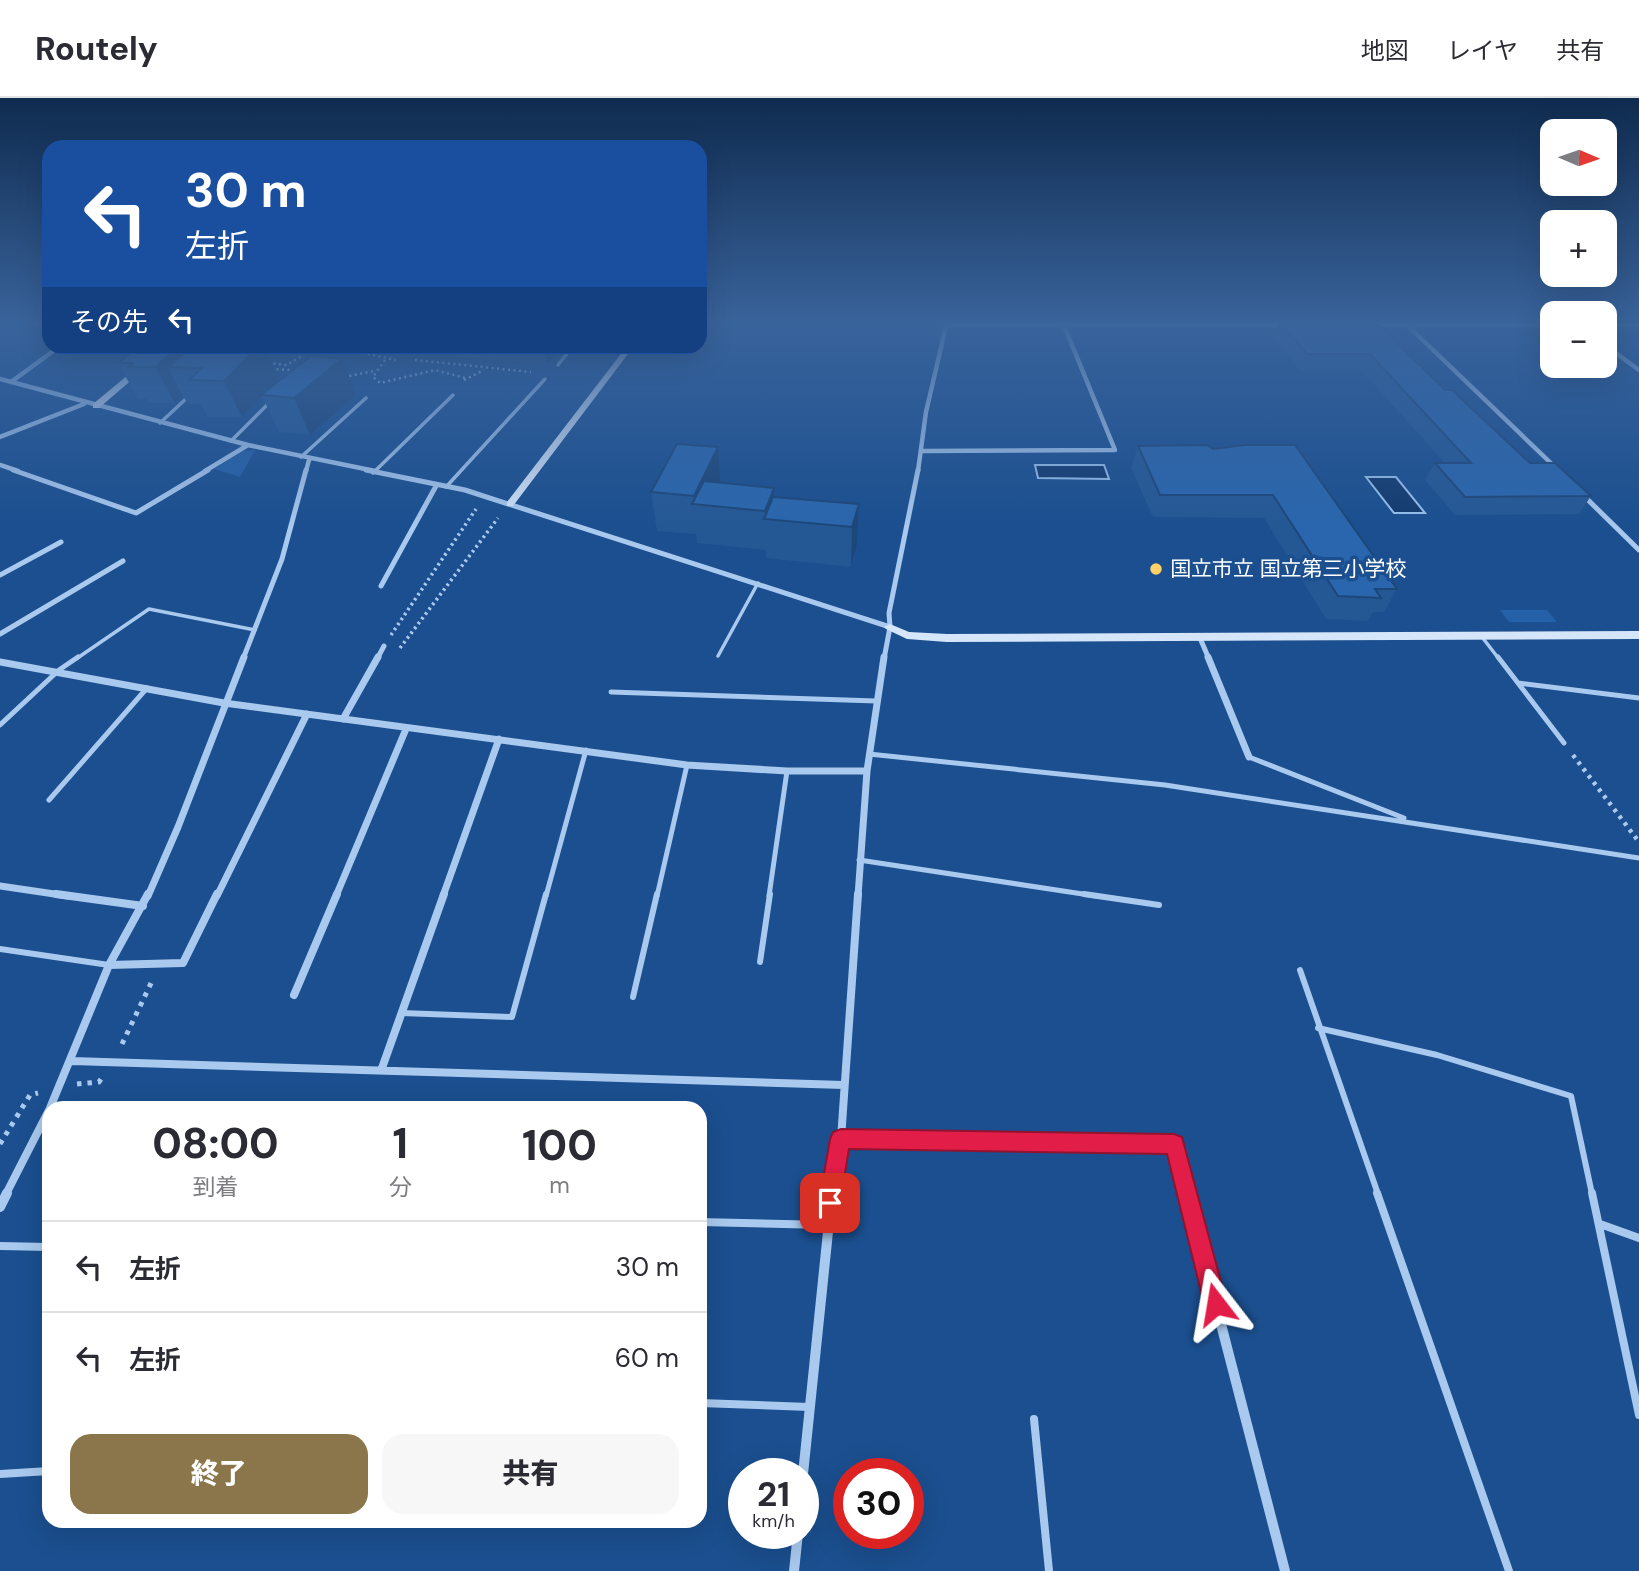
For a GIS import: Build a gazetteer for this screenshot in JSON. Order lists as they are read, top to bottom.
{
  "places": ["国立市立 国立第三小学校"],
  "north": "right",
  "page": {
    "header": "Routely",
    "nav": ["地図", "レイヤ", "共有"],
    "map_buttons": ["+", "−"],
    "turn": ["30 m", "左折"],
    "then": "その先",
    "eta": [
      "08:00",
      "到着",
      "1",
      "分",
      "100",
      "m"
    ],
    "list": [
      {
        "name": "左折",
        "value": "30 m"
      },
      {
        "name": "左折",
        "value": "60 m"
      }
    ],
    "buttons": ["終了", "共有"],
    "speed": "21 km/h",
    "limit": "30"
  }
}
